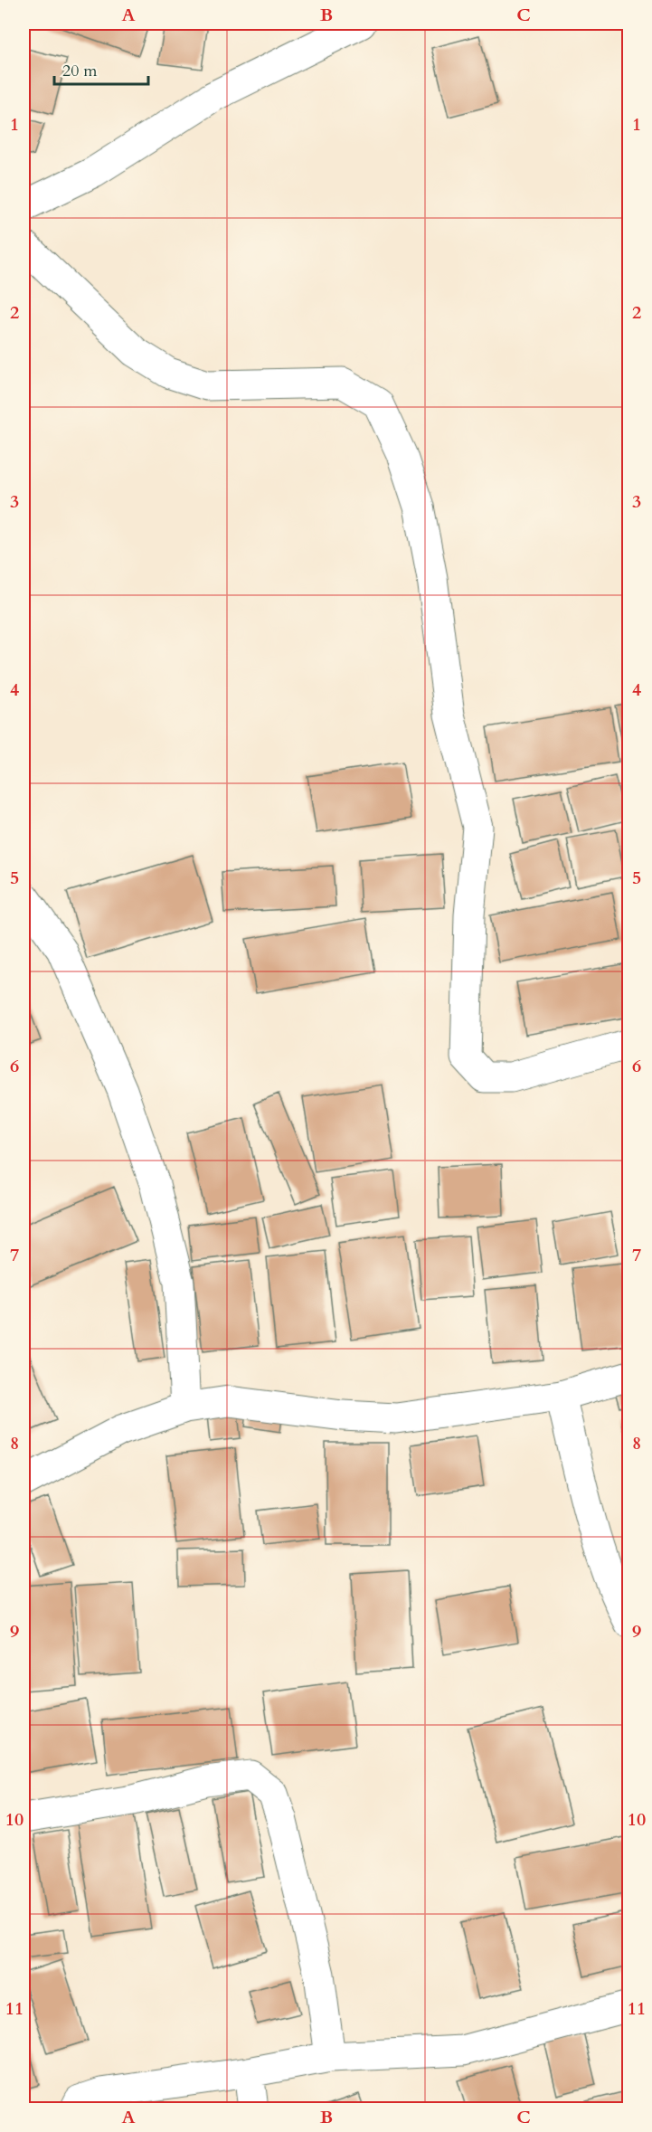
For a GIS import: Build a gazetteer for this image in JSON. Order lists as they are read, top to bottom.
{
  "scale_bar": "20 m",
  "grid": {
    "columns": ["A", "B", "C"],
    "rows": [
      "1",
      "2",
      "3",
      "4",
      "5",
      "6",
      "7",
      "8",
      "9",
      "10",
      "11"
    ]
  }
}
